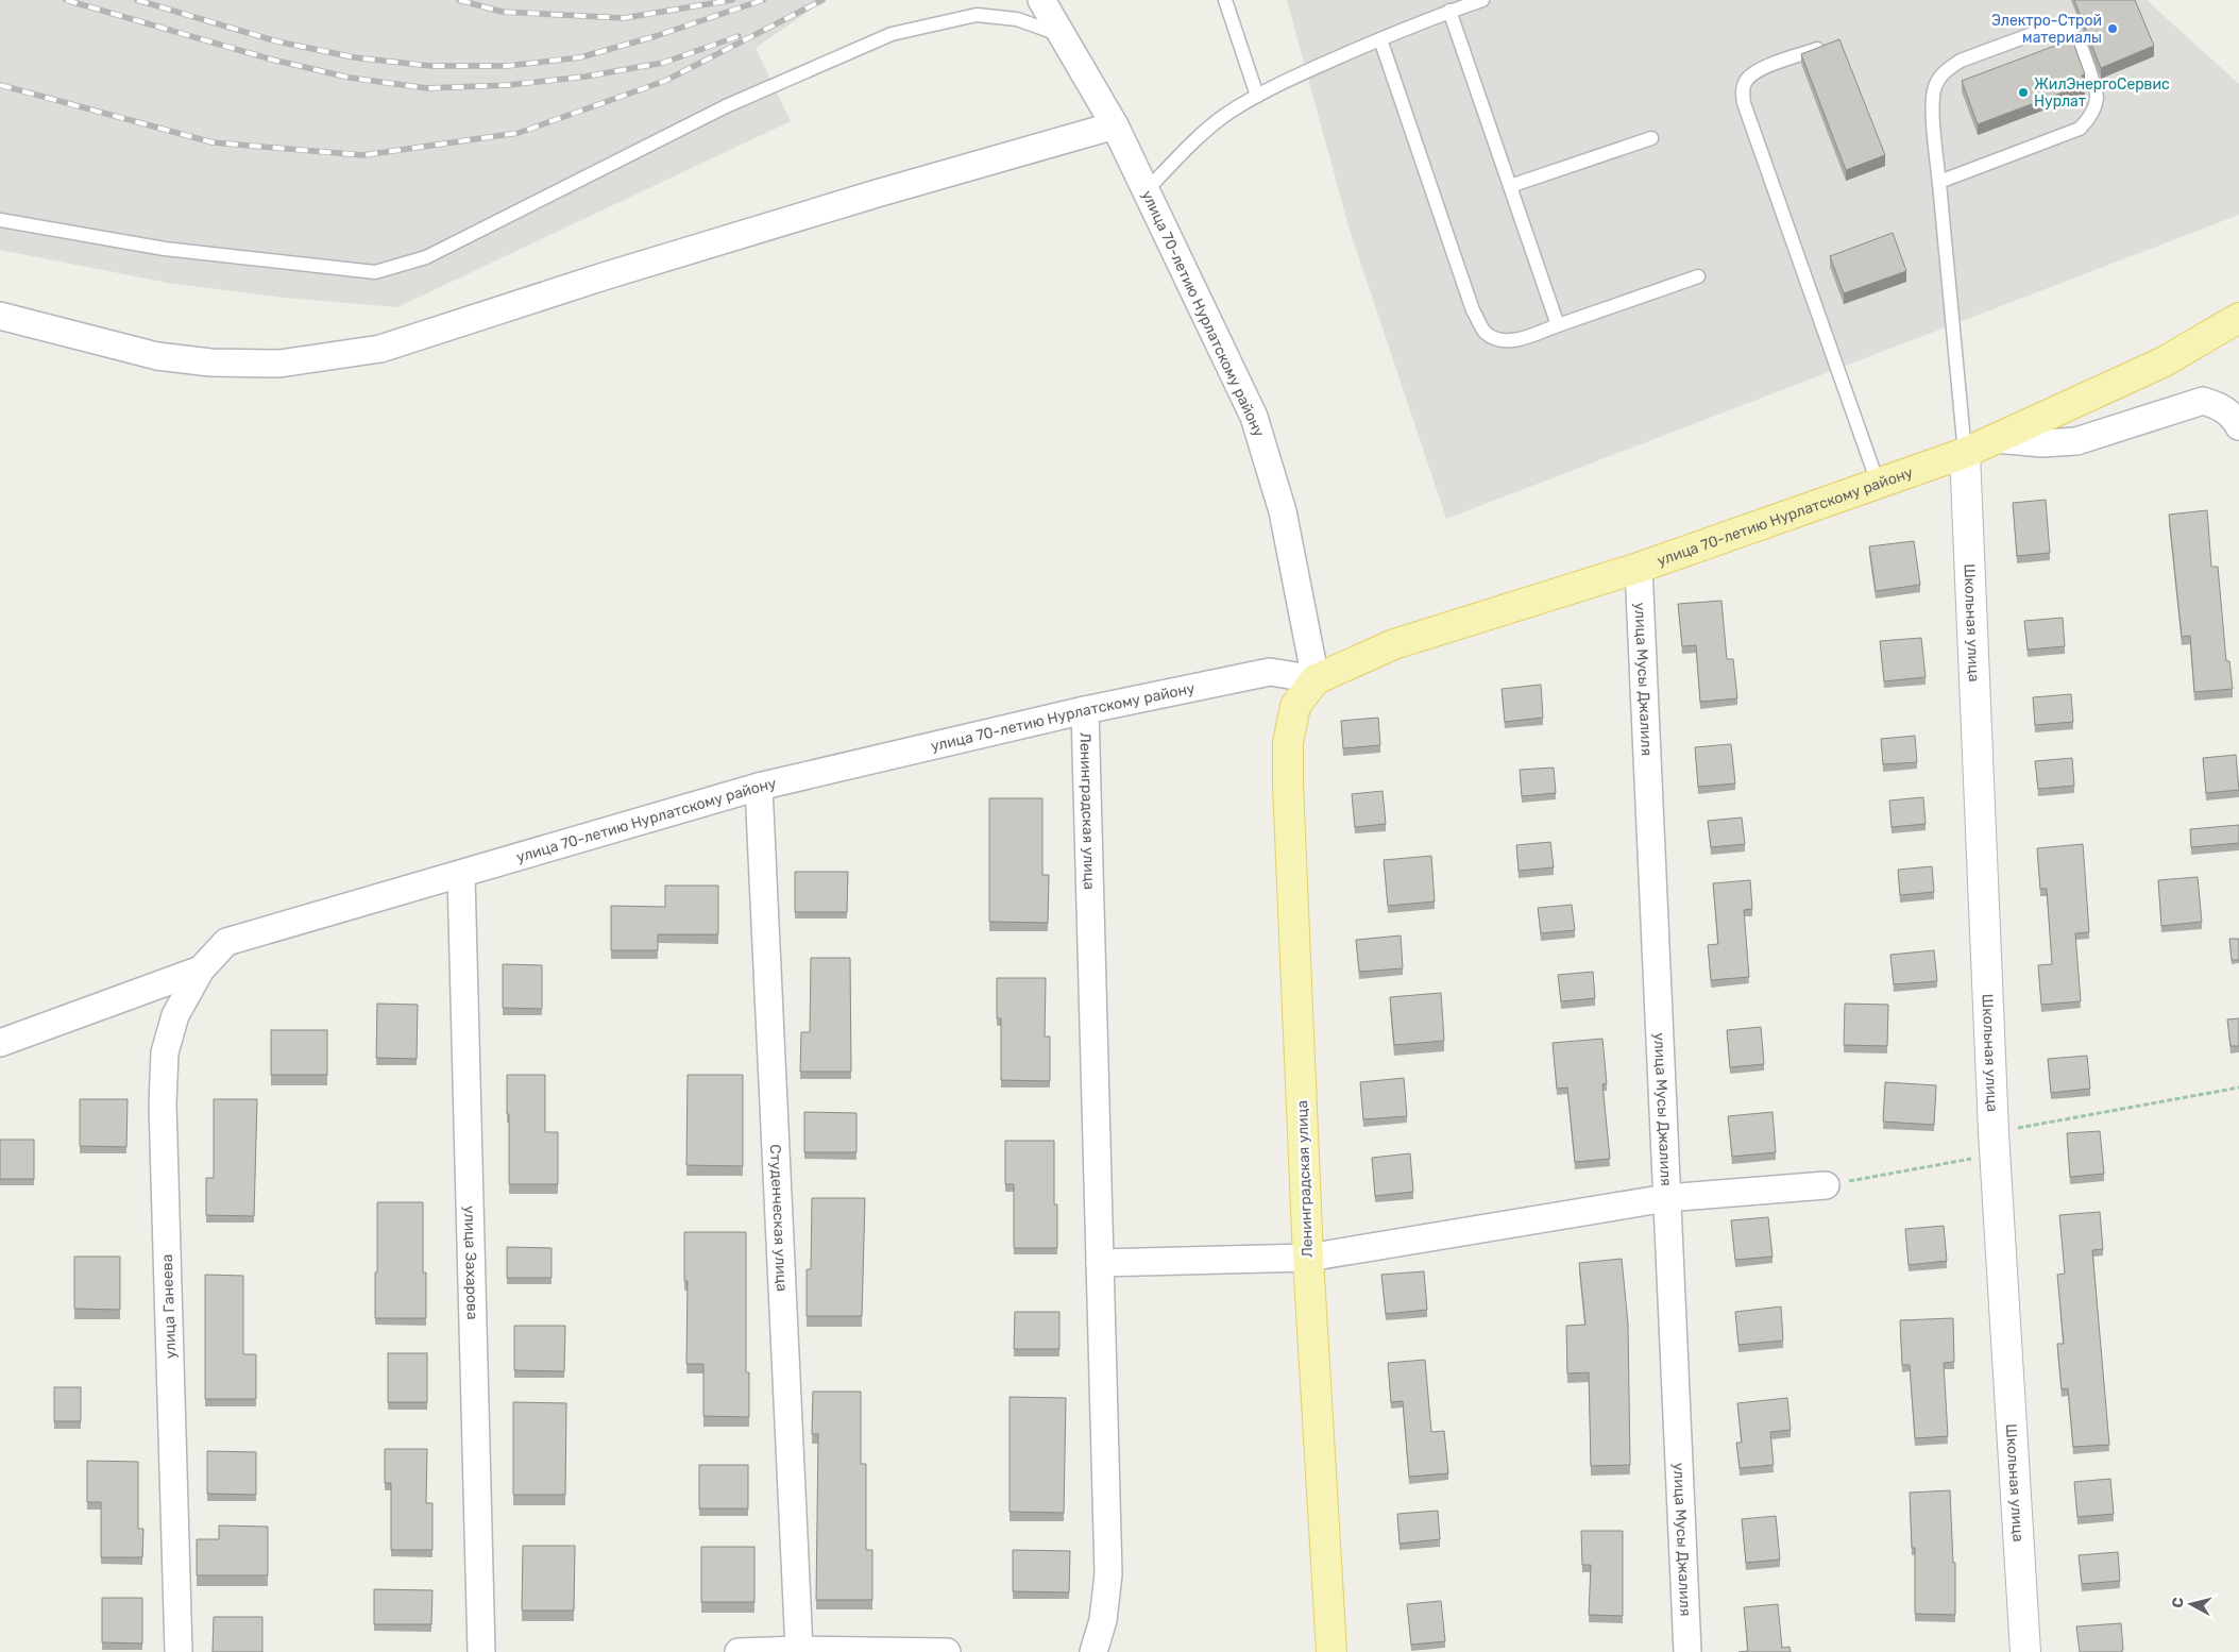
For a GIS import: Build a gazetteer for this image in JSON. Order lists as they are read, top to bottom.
{
  "streets": {
    "main road": ["улица 70-летию Нурлатскому району", "Ленинградская улица"],
    "street": [
      "Школьная улица",
      "улица Мусы Джалиля",
      "Студенческая улица",
      "улица Захарова",
      "улица Ганеева"
    ]
  },
  "crossings": [
    ["улица 70-летию Нурлатскому району", "Школьная улица"],
    ["улица 70-летию Нурлатскому району", "улица Мусы Джалиля"],
    ["улица 70-летию Нурлатскому району", "Ленинградская улица"],
    ["улица 70-летию Нурлатскому району", "Студенческая улица"],
    ["улица 70-летию Нурлатскому району", "улица Захарова"],
    ["улица 70-летию Нурлатскому району", "улица Ганеева"]
  ],
  "places": ["Электро-Строй материалы", "ЖилЭнергоСервис Нурлат"],
  "north": "left"
}
